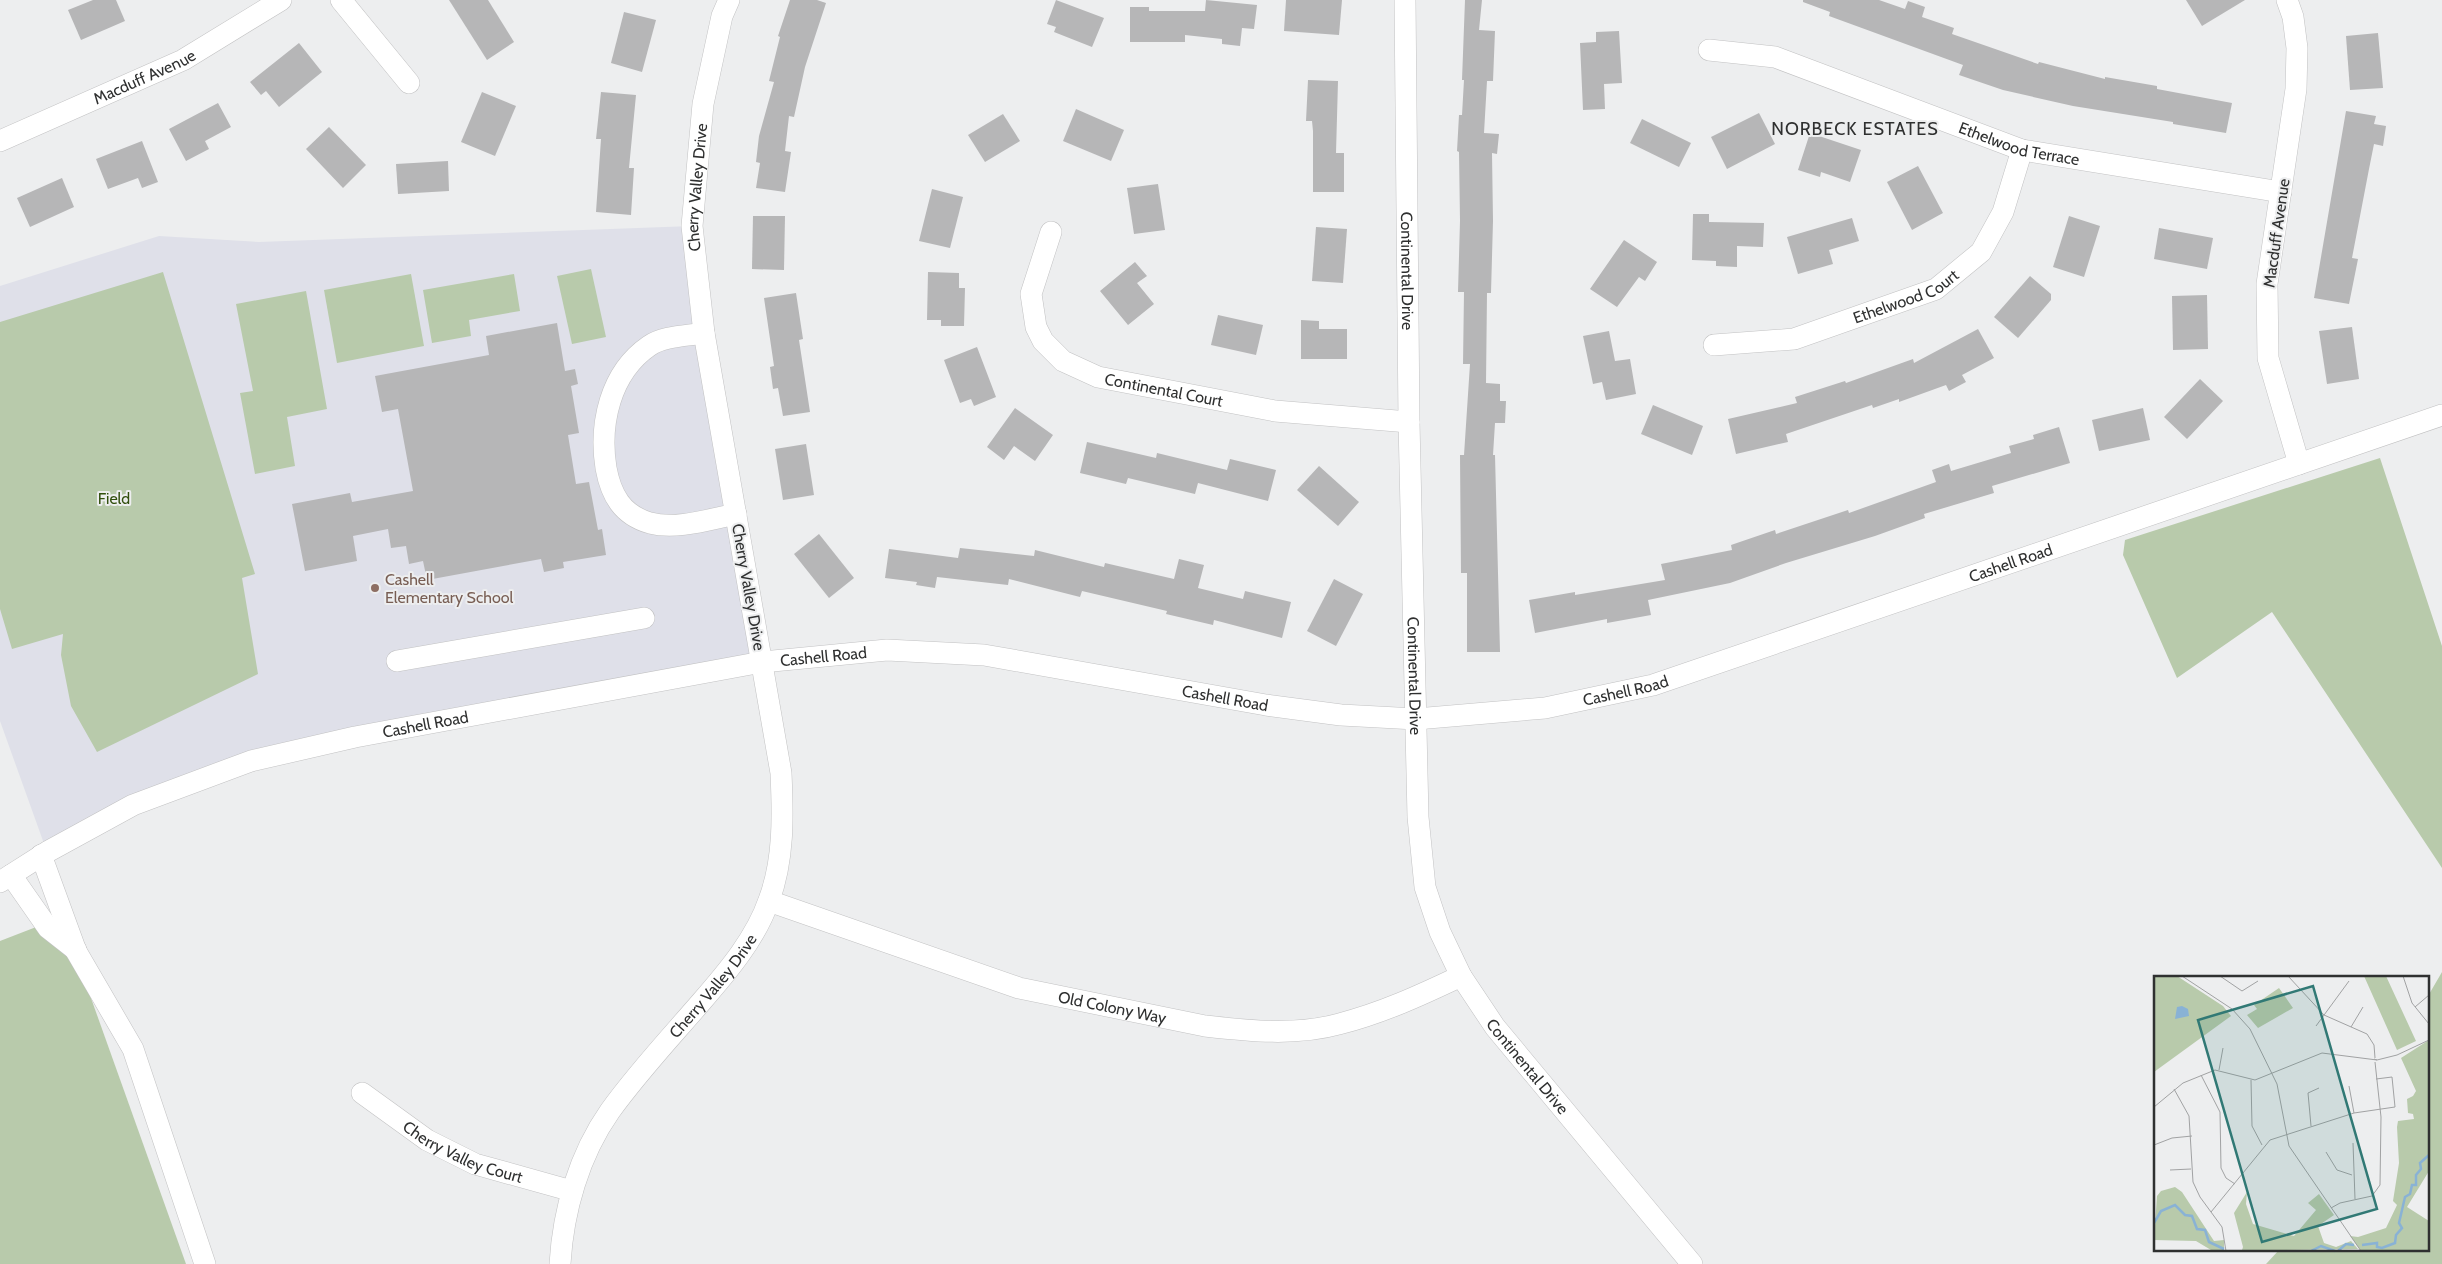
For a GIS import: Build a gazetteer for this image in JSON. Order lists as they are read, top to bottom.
{
  "streets": {
    "street": [
      "Macduff Avenue",
      "Ethelwood Terrace",
      "Cherry Valley Drive",
      "Continental Drive",
      "Ethelwood Court",
      "Continental Court",
      "Cashell Road",
      "Old Colony Way",
      "Cherry Valley Court"
    ]
  },
  "crossings": [
    ["Macduff Avenue", "Ethelwood Terrace"],
    ["Macduff Avenue", "Cashell Road"],
    ["Ethelwood Terrace", "Ethelwood Court"],
    ["Cherry Valley Drive", "Cashell Road"],
    ["Cherry Valley Drive", "Old Colony Way"],
    ["Cherry Valley Drive", "Cherry Valley Court"],
    ["Continental Drive", "Continental Court"],
    ["Continental Drive", "Cashell Road"],
    ["Continental Drive", "Old Colony Way"]
  ],
  "districts": ["NORBECK ESTATES"],
  "parks": ["Field"],
  "places": ["Cashell Elementary School"]
}
